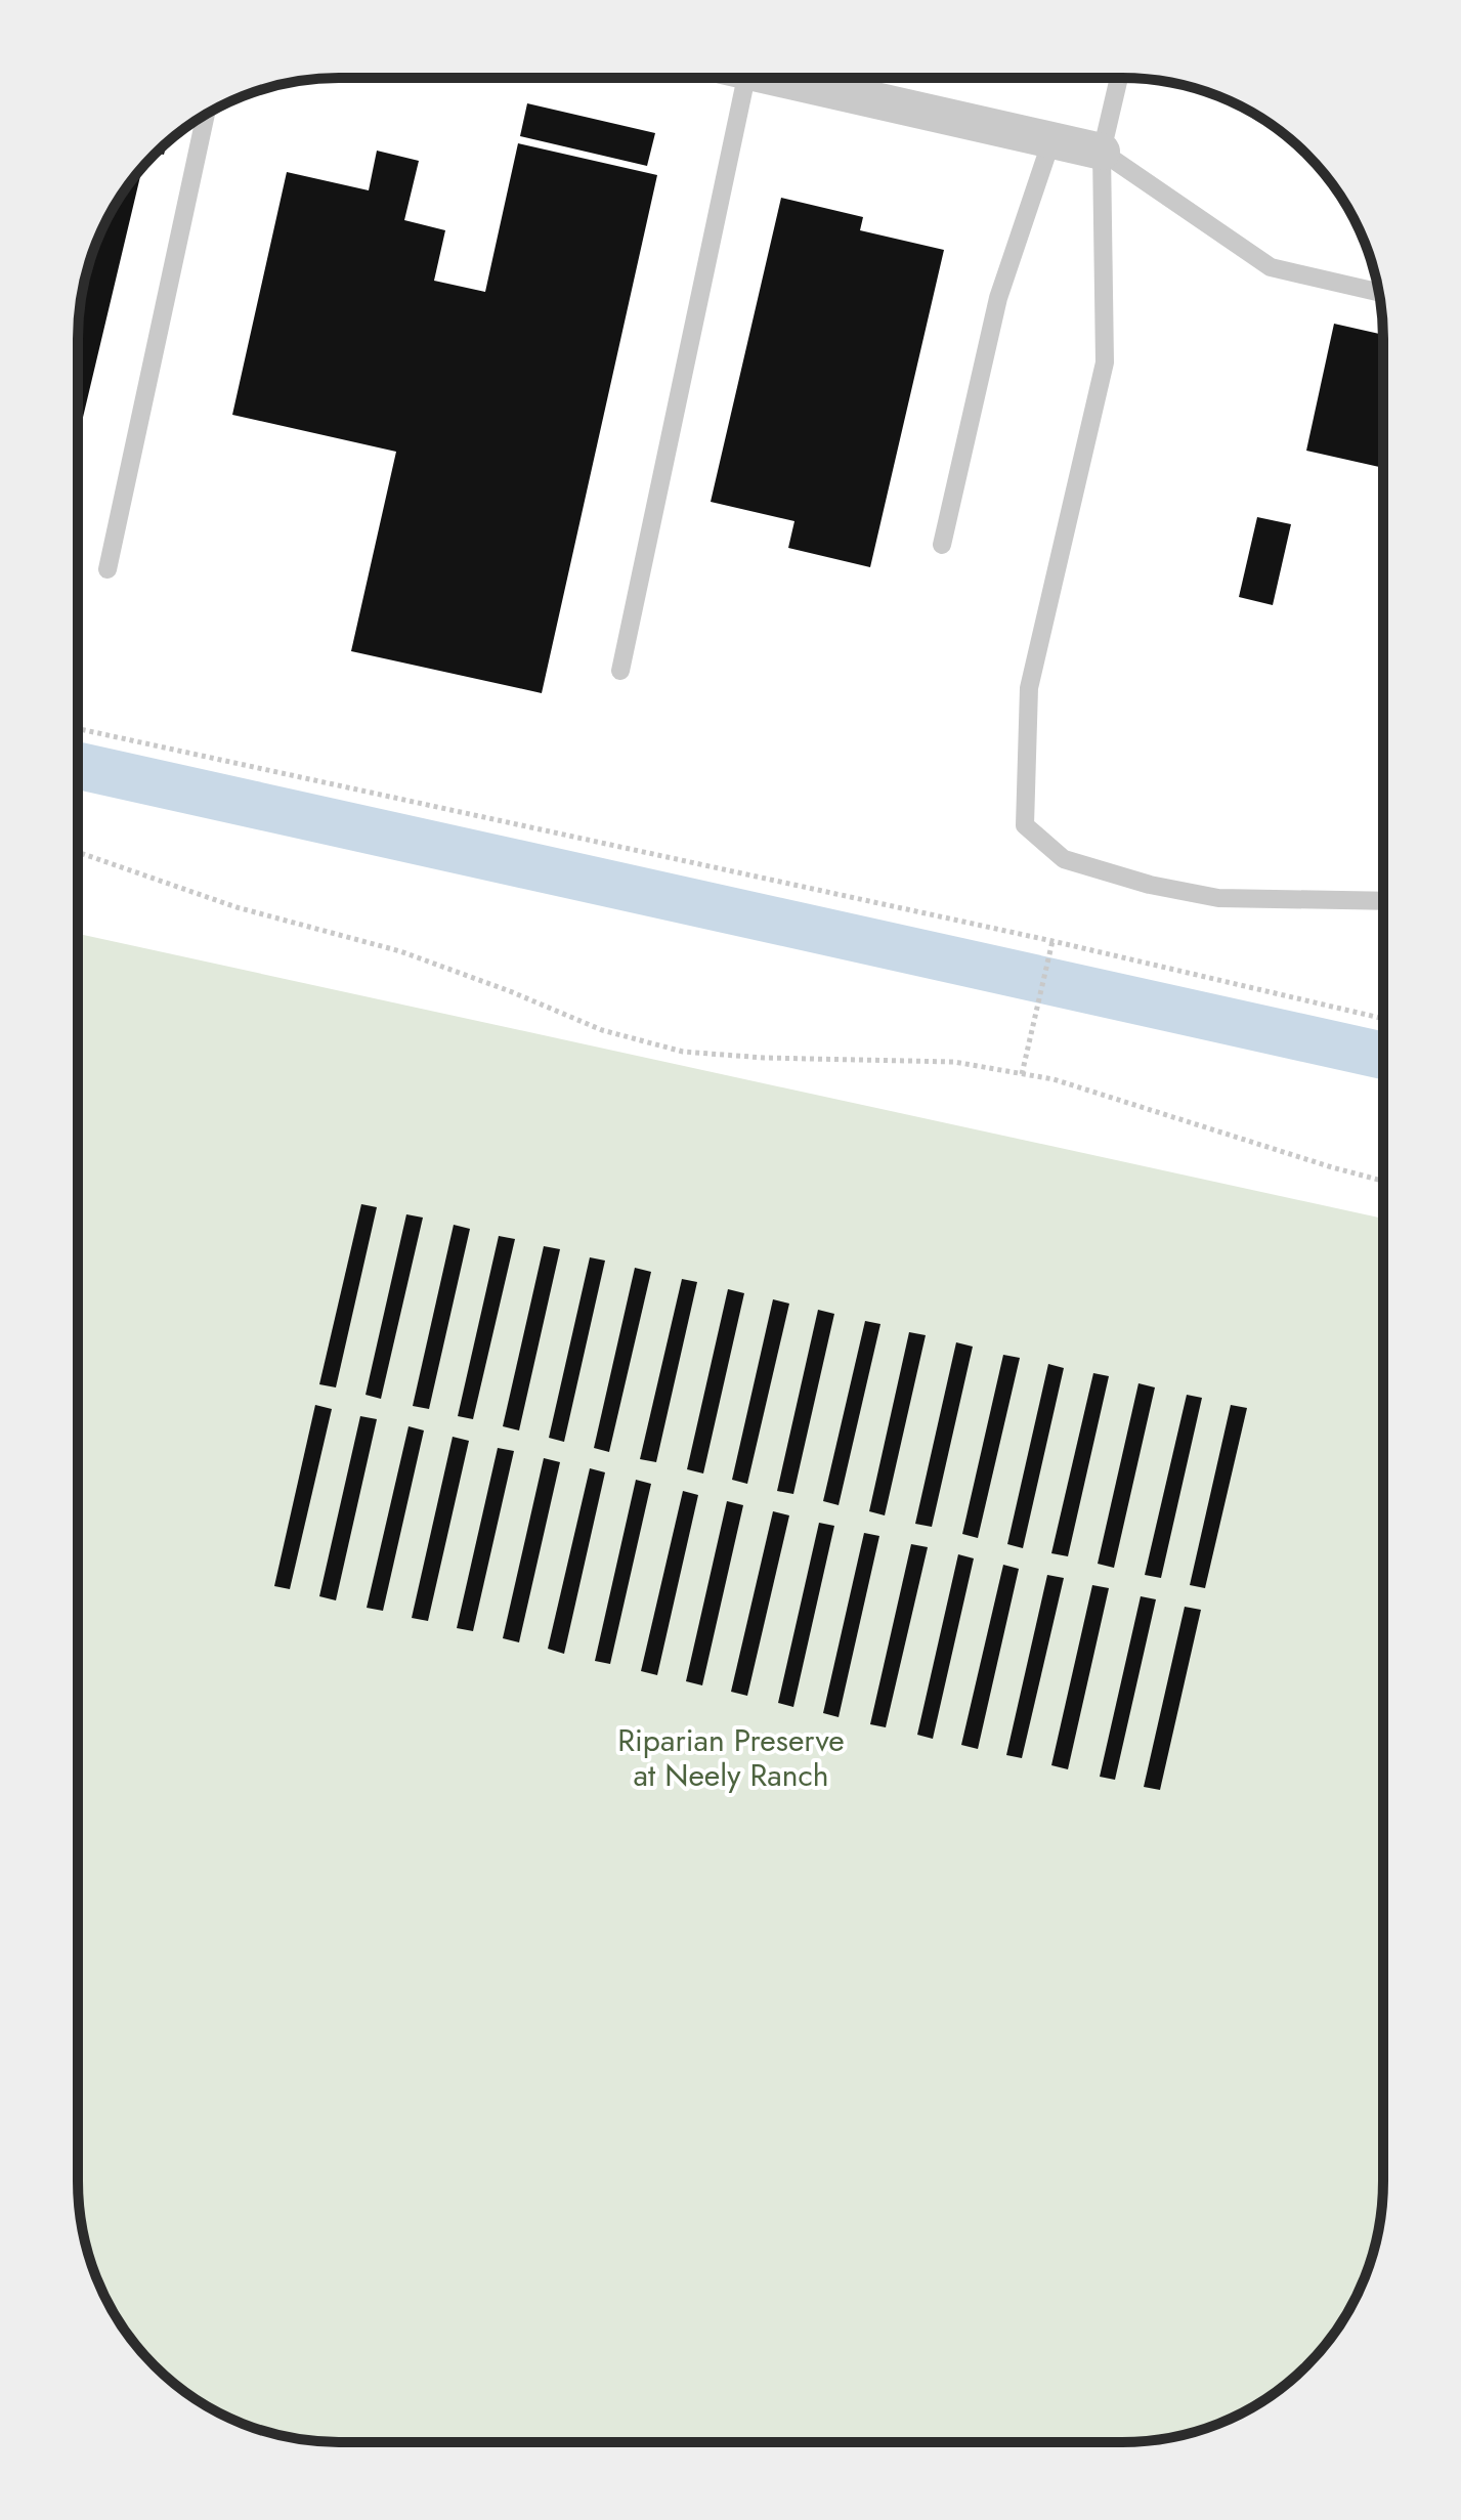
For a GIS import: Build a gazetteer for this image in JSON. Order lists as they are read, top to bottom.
{
  "parks": ["Riparian Preserve at Neely Ranch"]
}
